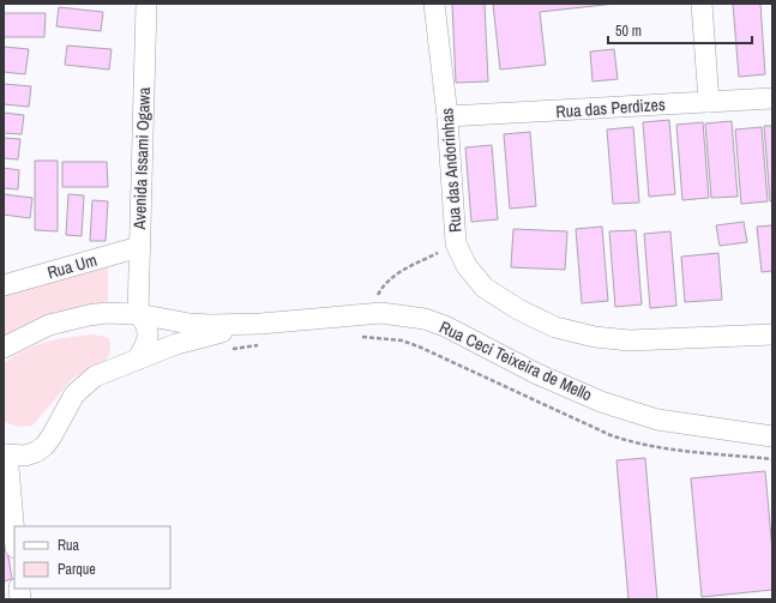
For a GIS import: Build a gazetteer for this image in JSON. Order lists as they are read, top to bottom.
{
  "streets": {
    "street": [
      "Rua das Perdizes",
      "Avenida Issami Ogawa",
      "Rua das Andorinhas",
      "Rua Um",
      "Rua Ceci Teixeira de Mello"
    ]
  },
  "crossings": [
    ["Rua das Perdizes", "Rua das Andorinhas"],
    ["Avenida Issami Ogawa", "Rua Um"]
  ],
  "legend": ["Rua", "Parque"],
  "scale_bar": "50 m"
}
